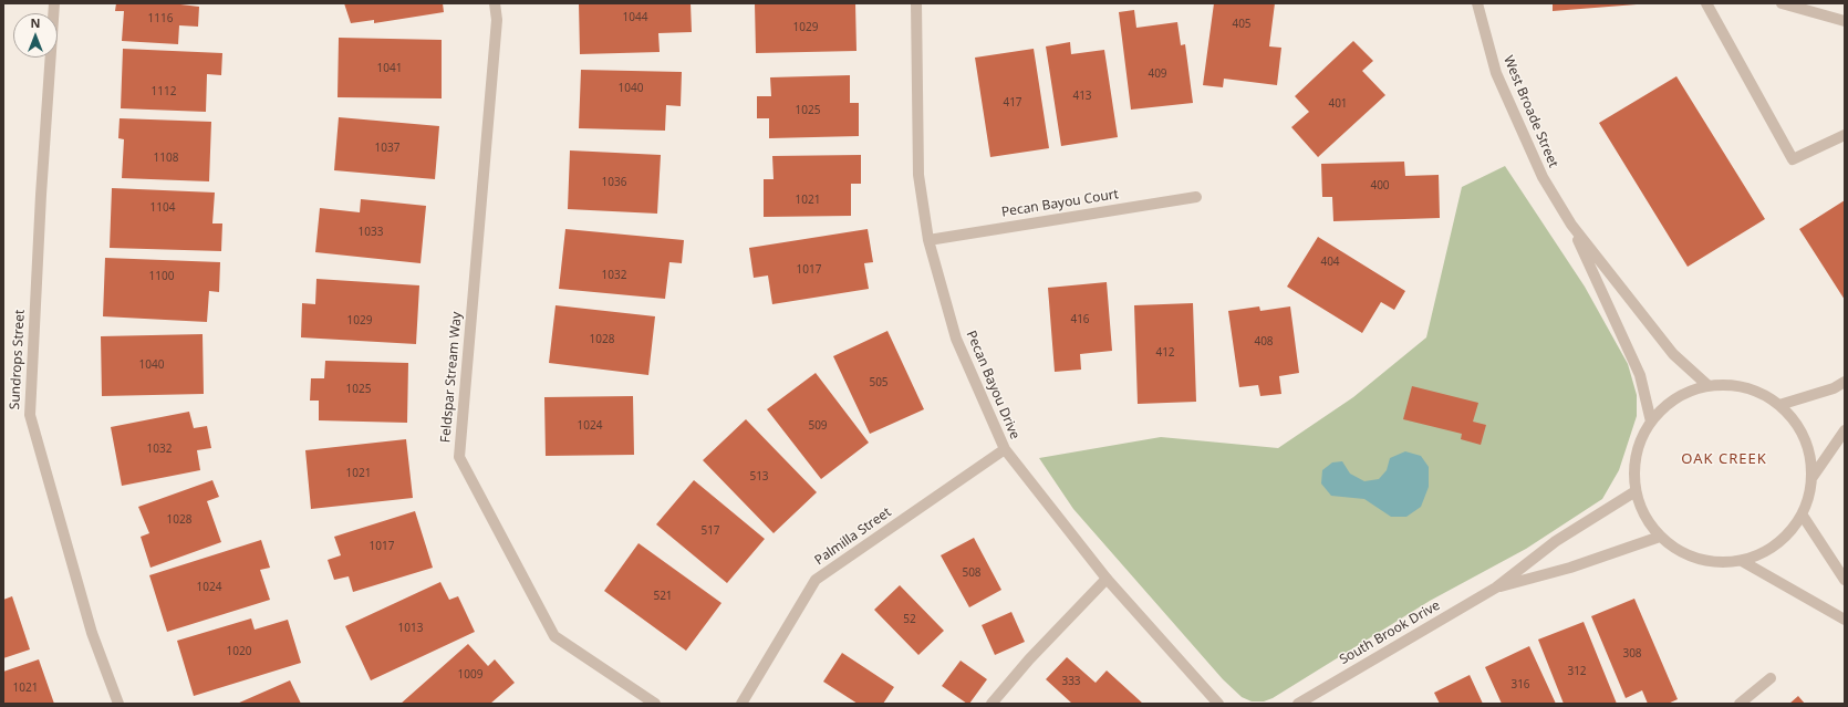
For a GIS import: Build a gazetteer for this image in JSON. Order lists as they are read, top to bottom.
{
  "streets": {
    "street": [
      "West Broade Street",
      "Pecan Bayou Court",
      "Sundrops Street",
      "Feldspar Stream Way",
      "Pecan Bayou Drive",
      "Palmilla Street",
      "South Brook Drive"
    ]
  },
  "crossings": [
    ["Pecan Bayou Court", "Pecan Bayou Drive"],
    ["Pecan Bayou Drive", "Palmilla Street"]
  ],
  "districts": ["OAK CREEK"],
  "house_numbers": [
    "1044",
    "1116",
    "405",
    "1029",
    "1041",
    "409",
    "1040",
    "1112",
    "413",
    "417",
    "401",
    "1025",
    "1037",
    "1108",
    "1036",
    "400",
    "1021",
    "1104",
    "1033",
    "404",
    "1017",
    "1032",
    "1100",
    "416",
    "1029",
    "1028",
    "408",
    "412",
    "1040",
    "505",
    "1025",
    "1024",
    "509",
    "1032",
    "1021",
    "513",
    "1028",
    "517",
    "1017",
    "508",
    "1024",
    "521",
    "52",
    "1013",
    "1020",
    "308",
    "312",
    "1009",
    "333",
    "316",
    "1021"
  ],
  "north": "top"
}
